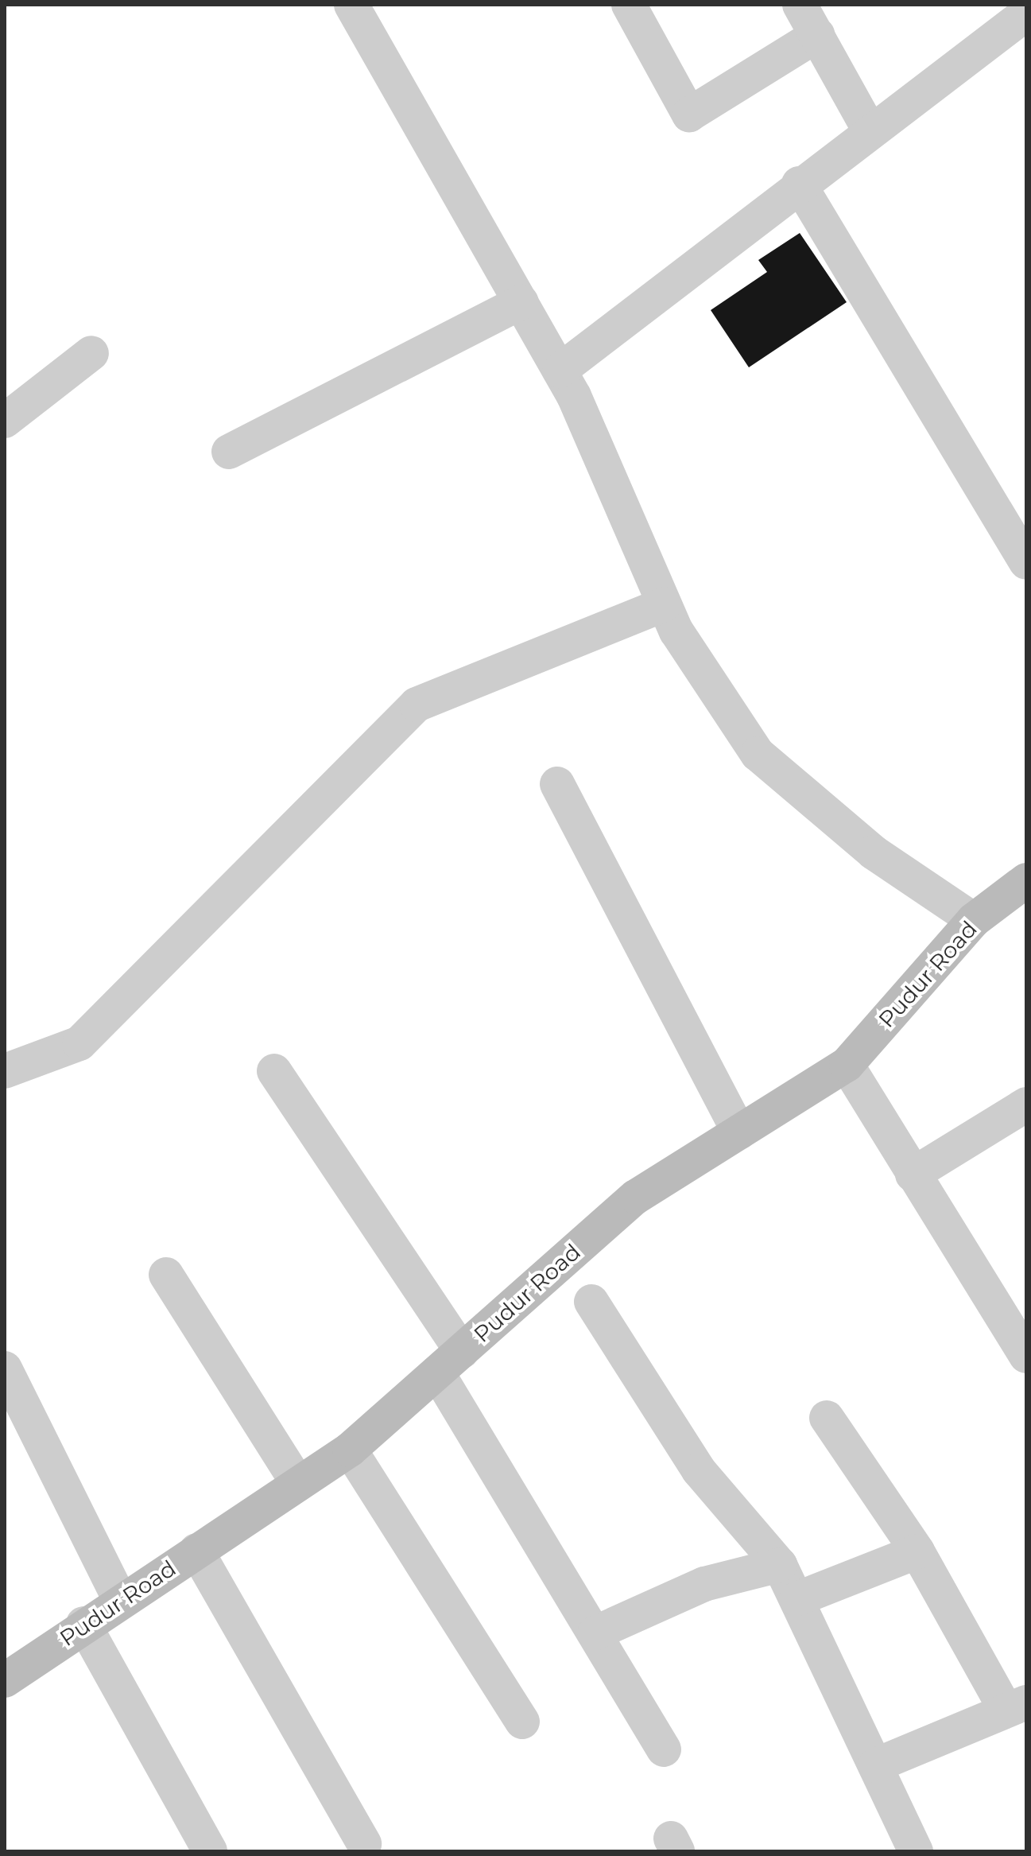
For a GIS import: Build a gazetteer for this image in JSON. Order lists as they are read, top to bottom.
{
  "streets": {
    "street": ["Pudur Road"]
  }
}
